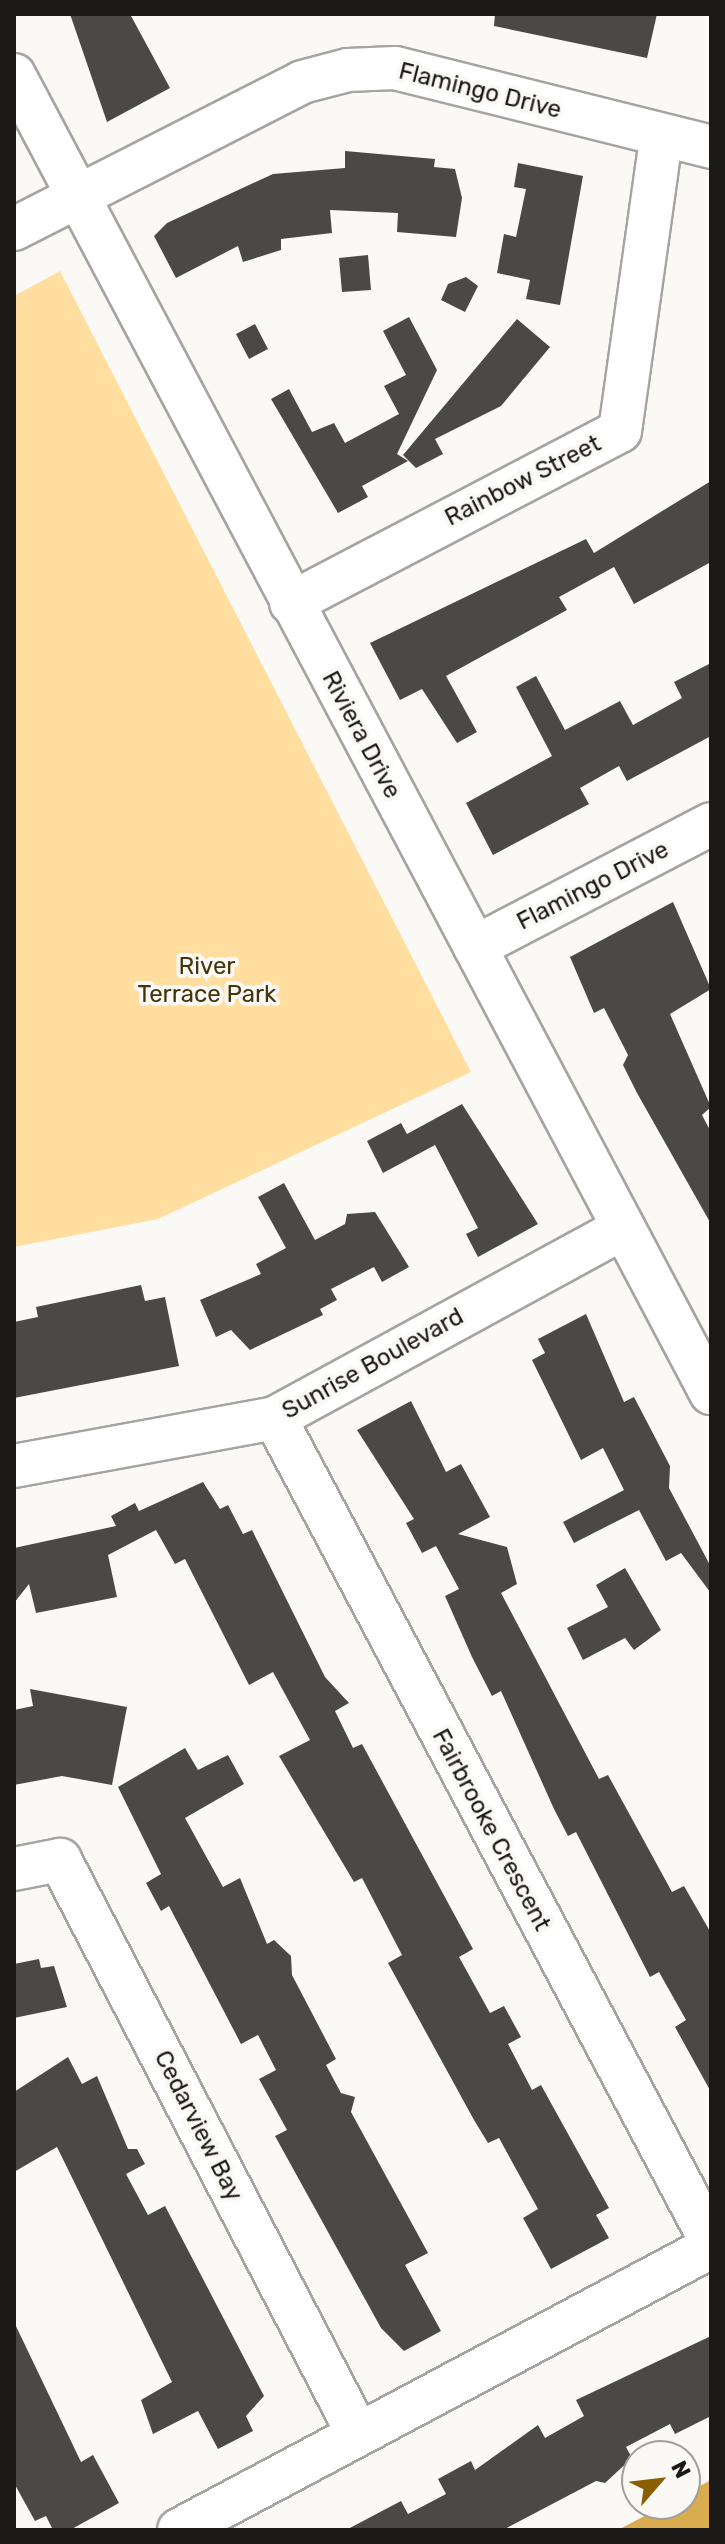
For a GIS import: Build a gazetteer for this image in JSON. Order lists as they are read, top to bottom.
{
  "streets": {
    "street": [
      "Flamingo Drive",
      "Rainbow Street",
      "Riviera Drive",
      "Sunrise Boulevard",
      "Fairbrooke Crescent",
      "Cedarview Bay"
    ]
  },
  "crossings": [
    ["Flamingo Drive", "Rainbow Street"],
    ["Flamingo Drive", "Riviera Drive"],
    ["Rainbow Street", "Riviera Drive"],
    ["Riviera Drive", "Sunrise Boulevard"],
    ["Sunrise Boulevard", "Fairbrooke Crescent"],
    ["Fairbrooke Crescent", "Cedarview Bay"]
  ],
  "parks": ["River Terrace Park"],
  "north": "top right"
}
